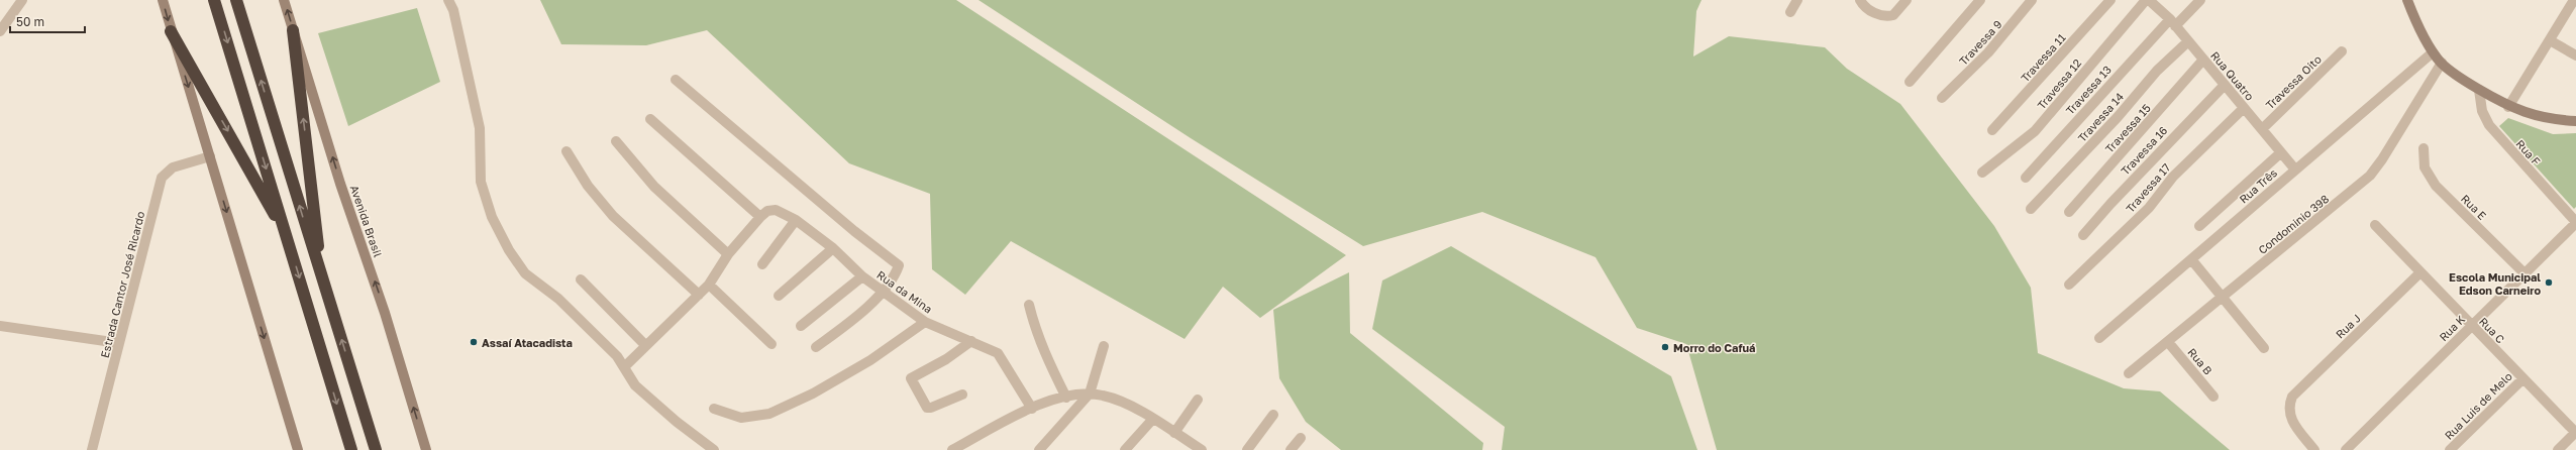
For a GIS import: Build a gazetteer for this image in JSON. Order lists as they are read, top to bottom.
{
  "streets": {
    "main road": ["Avenida Brasil"],
    "street": [
      "Travessa 9",
      "Travessa 11",
      "Rua Quatro",
      "Travessa Oito",
      "Travessa 12",
      "Travessa 13",
      "Travessa 14",
      "Travessa 15",
      "Travessa 16",
      "Rua F",
      "Rua Três",
      "Travessa 17",
      "Rua E",
      "Condominio 398",
      "Estrada Cantor José Ricardo",
      "Rua da Mina",
      "Rua J",
      "Rua K",
      "Rua C",
      "Rua B",
      "Rua Luis de Melo"
    ]
  },
  "crossings": [
    ["Rua Quatro", "Travessa Oito"],
    ["Rua Quatro", "Travessa 12"],
    ["Rua Quatro", "Travessa 13"],
    ["Rua Quatro", "Travessa 14"],
    ["Rua Quatro", "Travessa 15"],
    ["Rua Quatro", "Travessa 16"],
    ["Rua Quatro", "Rua Três"],
    ["Rua Quatro", "Travessa 17"],
    ["Rua F", "Rua K"],
    ["Rua E", "Rua K"],
    ["Condominio 398", "Rua B"],
    ["Rua J", "Rua C"],
    ["Rua K", "Rua C"],
    ["Rua C", "Rua Luis de Melo"]
  ],
  "one_way": ["Avenida Brasil"],
  "places": ["Escola Municipal Edson Carneiro", "Assaí Atacadista", "Morro do Cafuá"],
  "scale_bar": "50 m"
}
